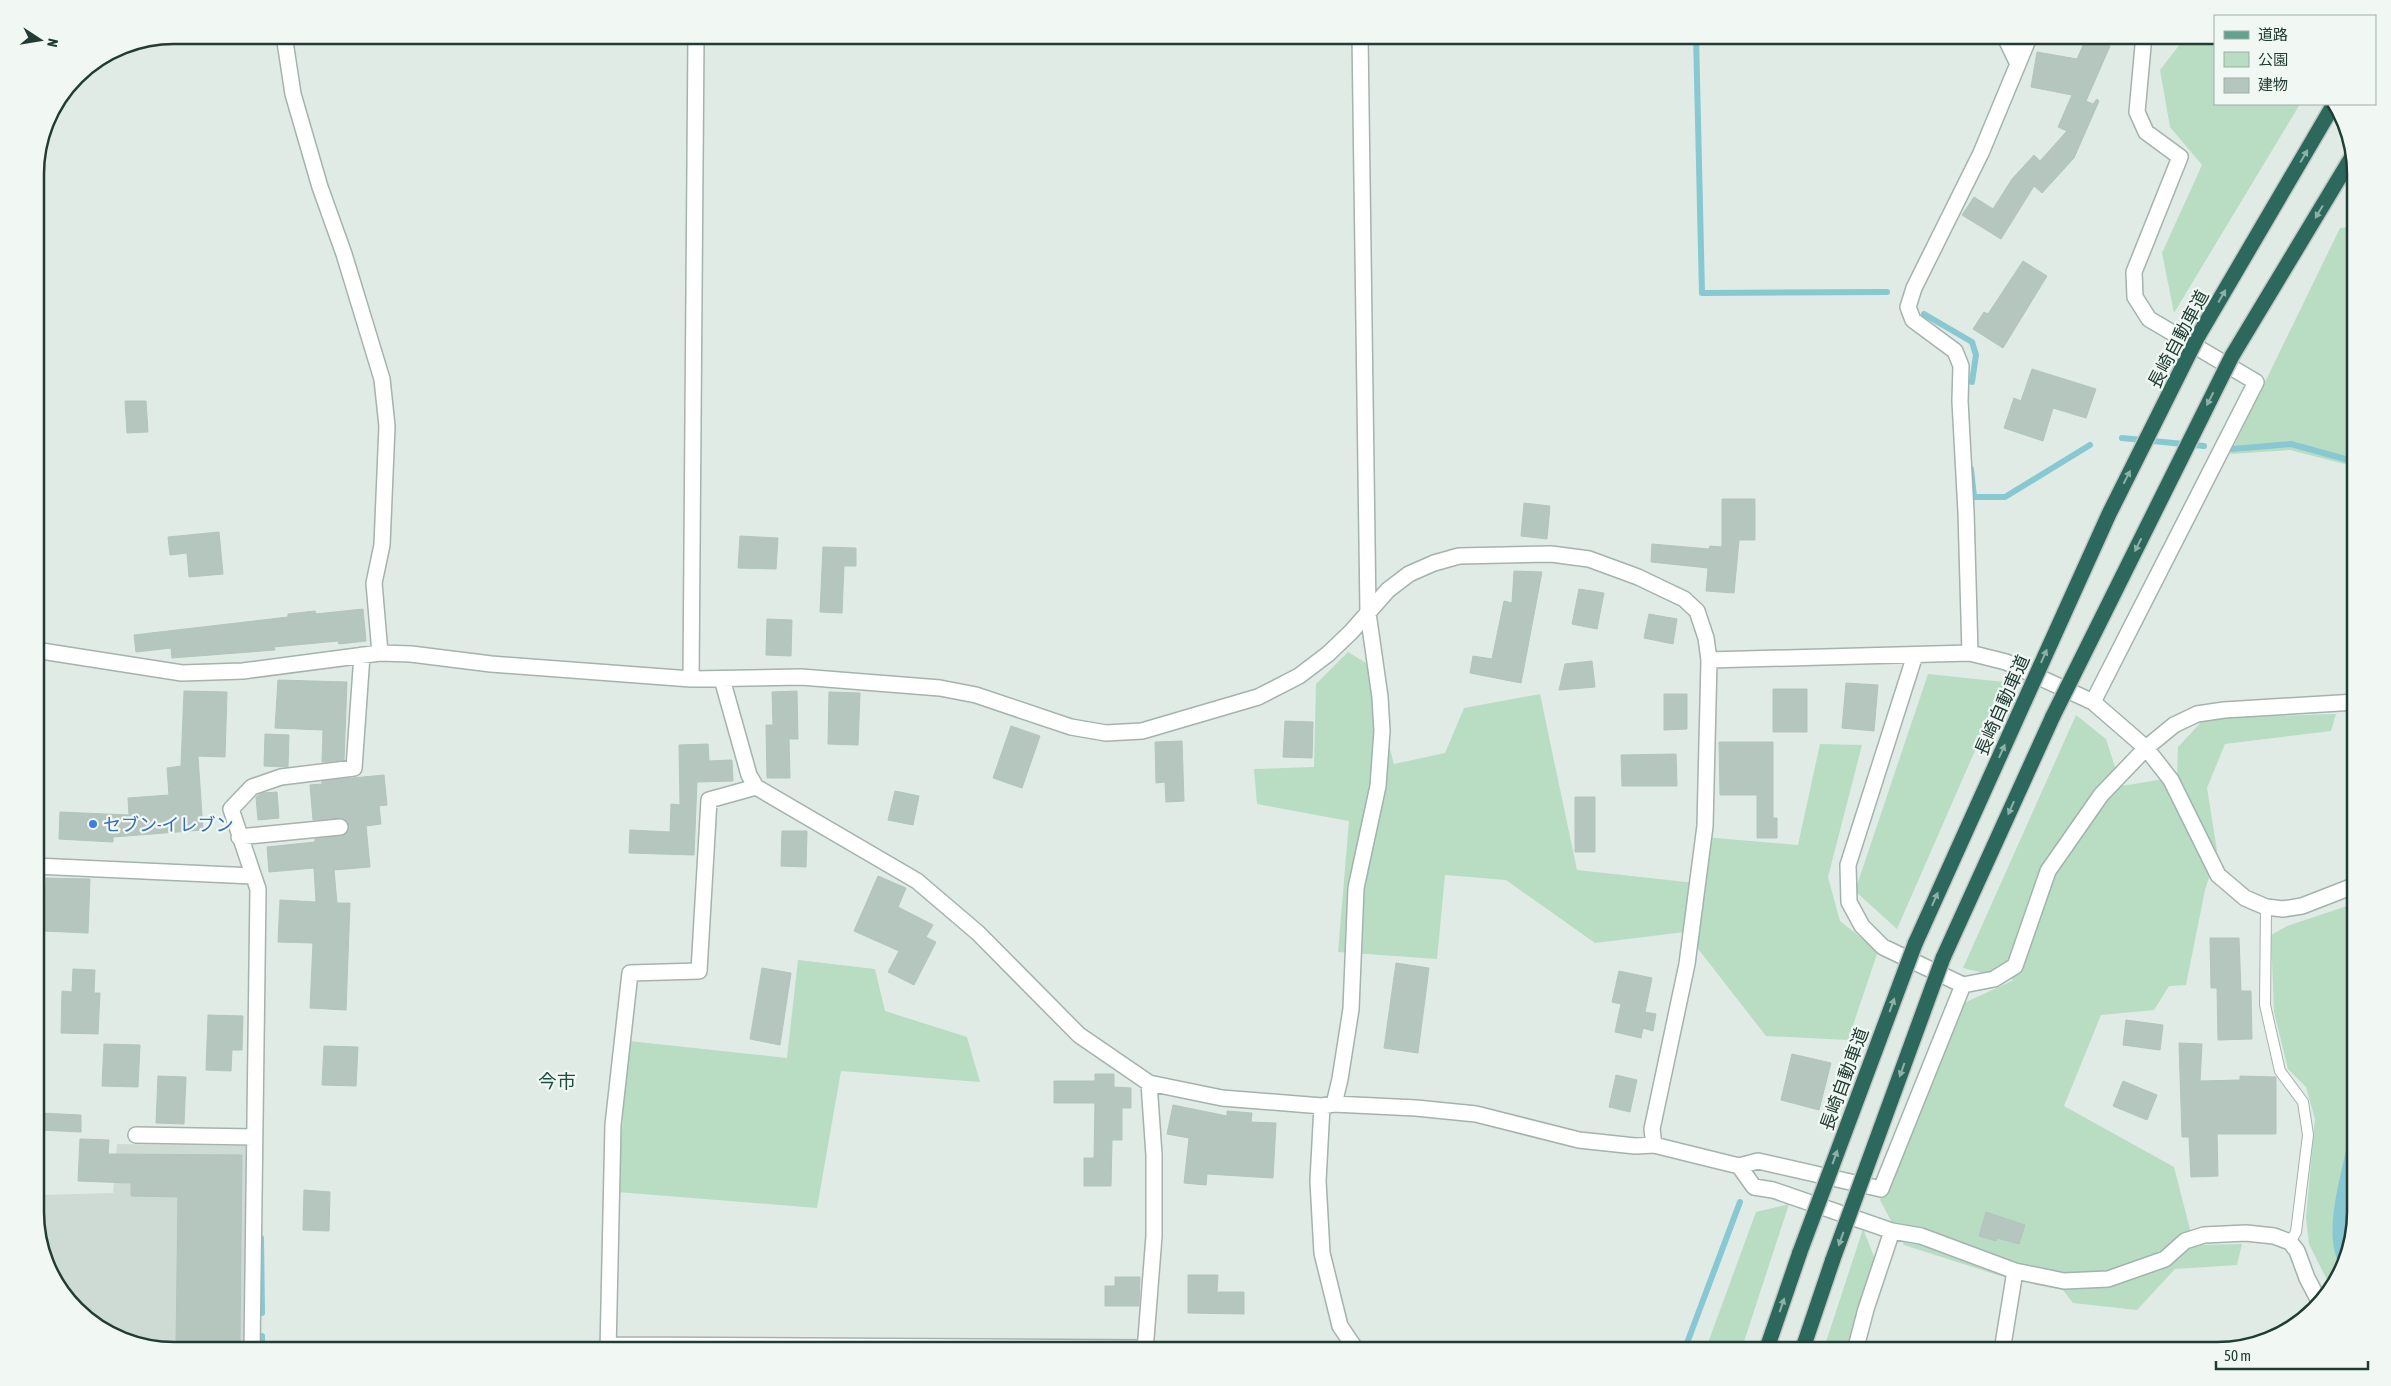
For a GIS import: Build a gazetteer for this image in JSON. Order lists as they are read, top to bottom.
{
  "streets": {
    "highway": ["長崎自動車道"]
  },
  "districts": ["今市"],
  "places": ["セブン-イレブン"],
  "legend": ["道路", "公園", "建物"],
  "scale_bar": "50 m",
  "north": "right"
}
